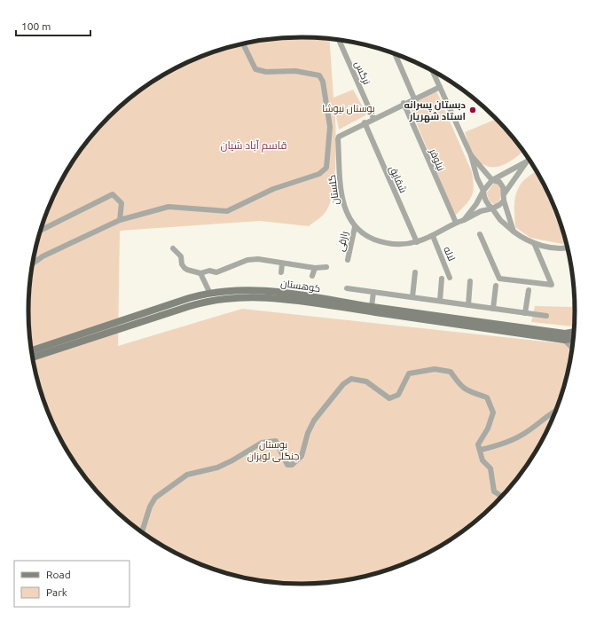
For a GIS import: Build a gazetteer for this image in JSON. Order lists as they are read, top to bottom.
{
  "streets": {
    "main road": ["کوهستان"],
    "street": [
      "نرگس",
      "نیلوفر",
      "شقایق",
      "گلستان",
      "رازقی",
      "لاله"
    ]
  },
  "crossings": [
    ["نیلوفر", "گلستان"],
    ["شقایق", "گلستان"],
    ["گلستان", "رازقی"],
    ["گلستان", "لاله"]
  ],
  "districts": ["قاسم آباد شیان"],
  "parks": ["بوستان نیوشا", "بوستان جنگلی لویزان"],
  "places": ["دبستان پسرانه استاد شهريار"],
  "legend": ["Road", "Park"],
  "scale_bar": "100 m"
}
